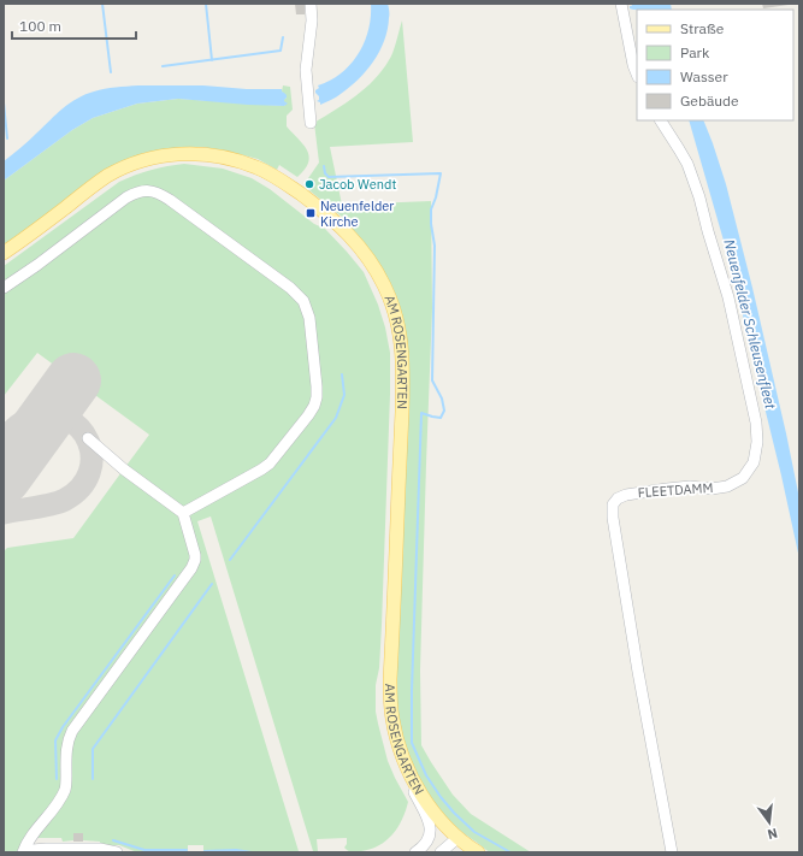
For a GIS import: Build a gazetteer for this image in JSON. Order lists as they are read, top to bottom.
{
  "streets": {
    "main road": ["AM ROSENGARTEN"],
    "street": ["FLEETDAMM"]
  },
  "water": ["Neuenfelder Schleusenfleet"],
  "places": {
    "other": ["Jacob Wendt"],
    "transit": ["Neuenfelder Kirche"]
  },
  "legend": [
    "Straße",
    "Park",
    "Wasser",
    "Gebäude"
  ],
  "scale_bar": "100 m",
  "north": "bottom"
}
